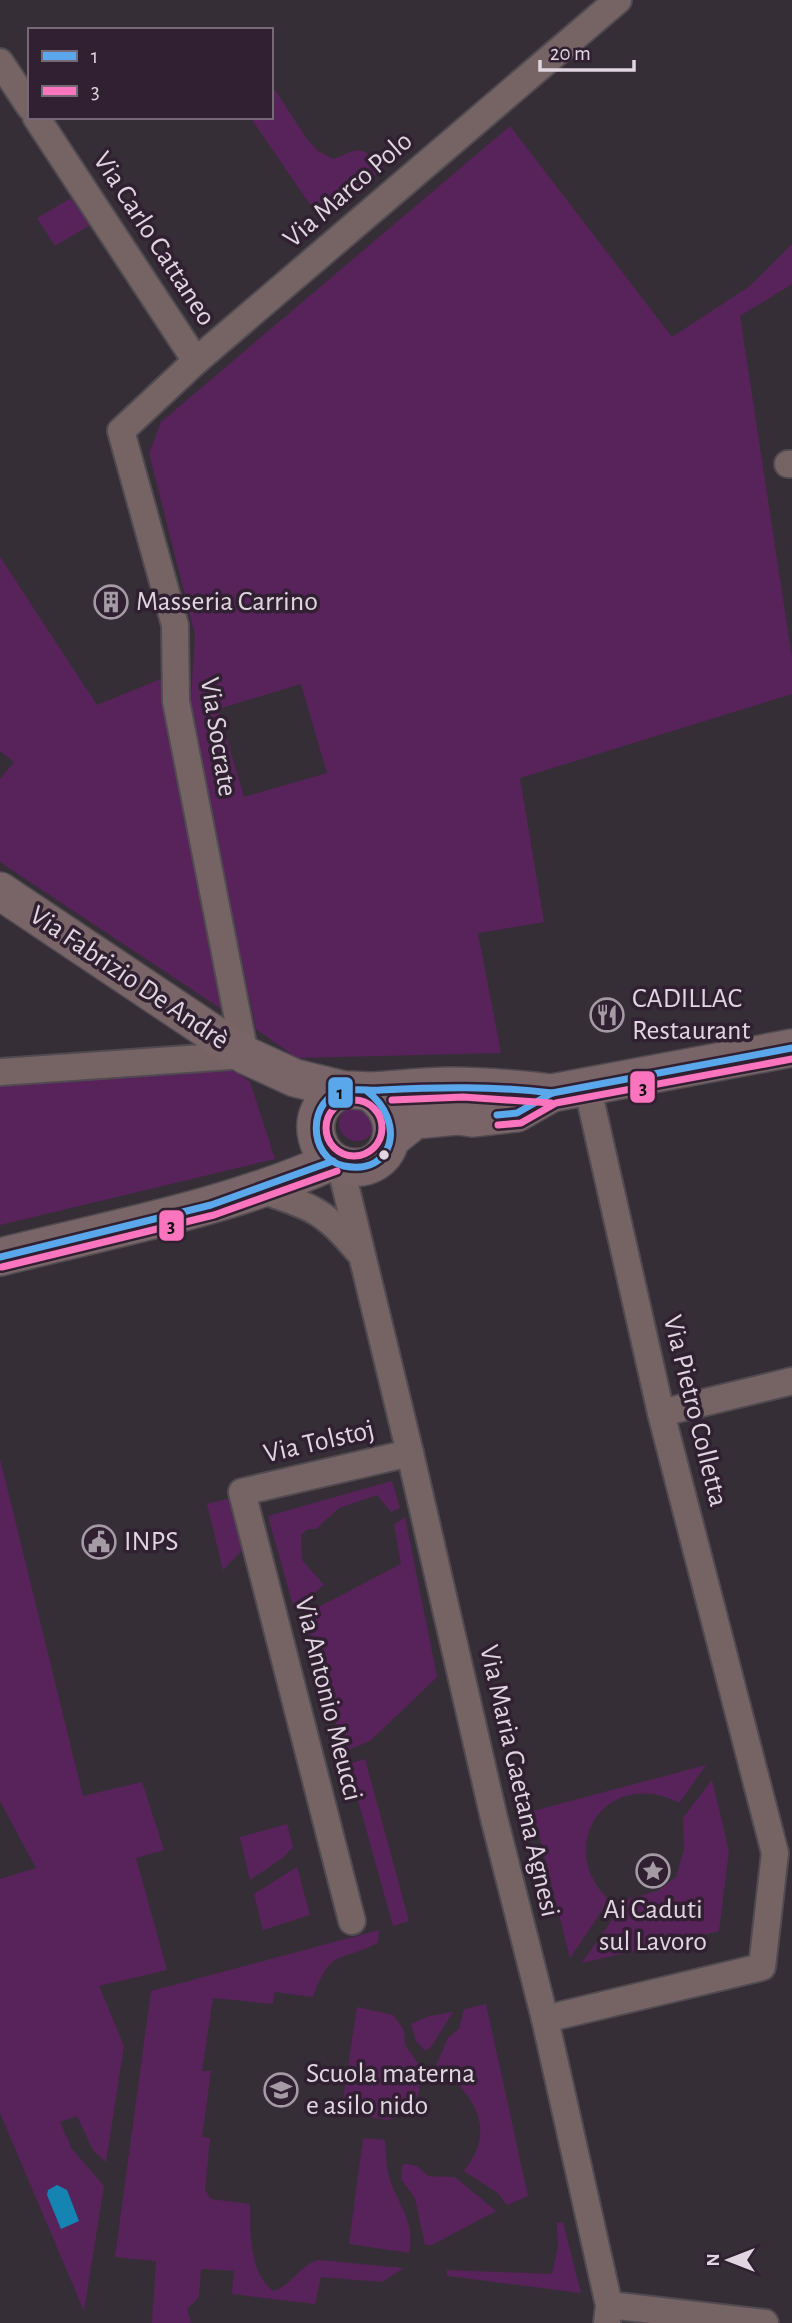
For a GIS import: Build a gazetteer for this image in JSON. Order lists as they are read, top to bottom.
{
  "streets": {
    "street": [
      "Via Marco Polo",
      "Via Carlo Cattaneo",
      "Via Socrate",
      "Via Fabrizio De Andrè",
      "Via Pietro Colletta",
      "Via Tolstoj",
      "Via Antonio Meucci",
      "Via Maria Gaetana Agnesi"
    ]
  },
  "crossings": [
    ["Via Marco Polo", "Via Carlo Cattaneo"],
    ["Via Marco Polo", "Via Socrate"],
    ["Via Socrate", "Via Fabrizio De Andrè"],
    ["Via Fabrizio De Andrè", "Via Maria Gaetana Agnesi"],
    ["Via Pietro Colletta", "Via Maria Gaetana Agnesi"],
    ["Via Tolstoj", "Via Antonio Meucci"],
    ["Via Tolstoj", "Via Maria Gaetana Agnesi"]
  ],
  "places": {
    "building": ["Masseria Carrino"],
    "restaurant": ["CADILLAC Restaurant"],
    "public building": ["INPS"],
    "place": ["Ai Caduti sul Lavoro"],
    "school or university": ["Scuola materna e asilo nido"]
  },
  "lines": ["transit line 1", "transit line 3"],
  "legend": ["1", "3"],
  "scale_bar": "20 m",
  "north": "left"
}
